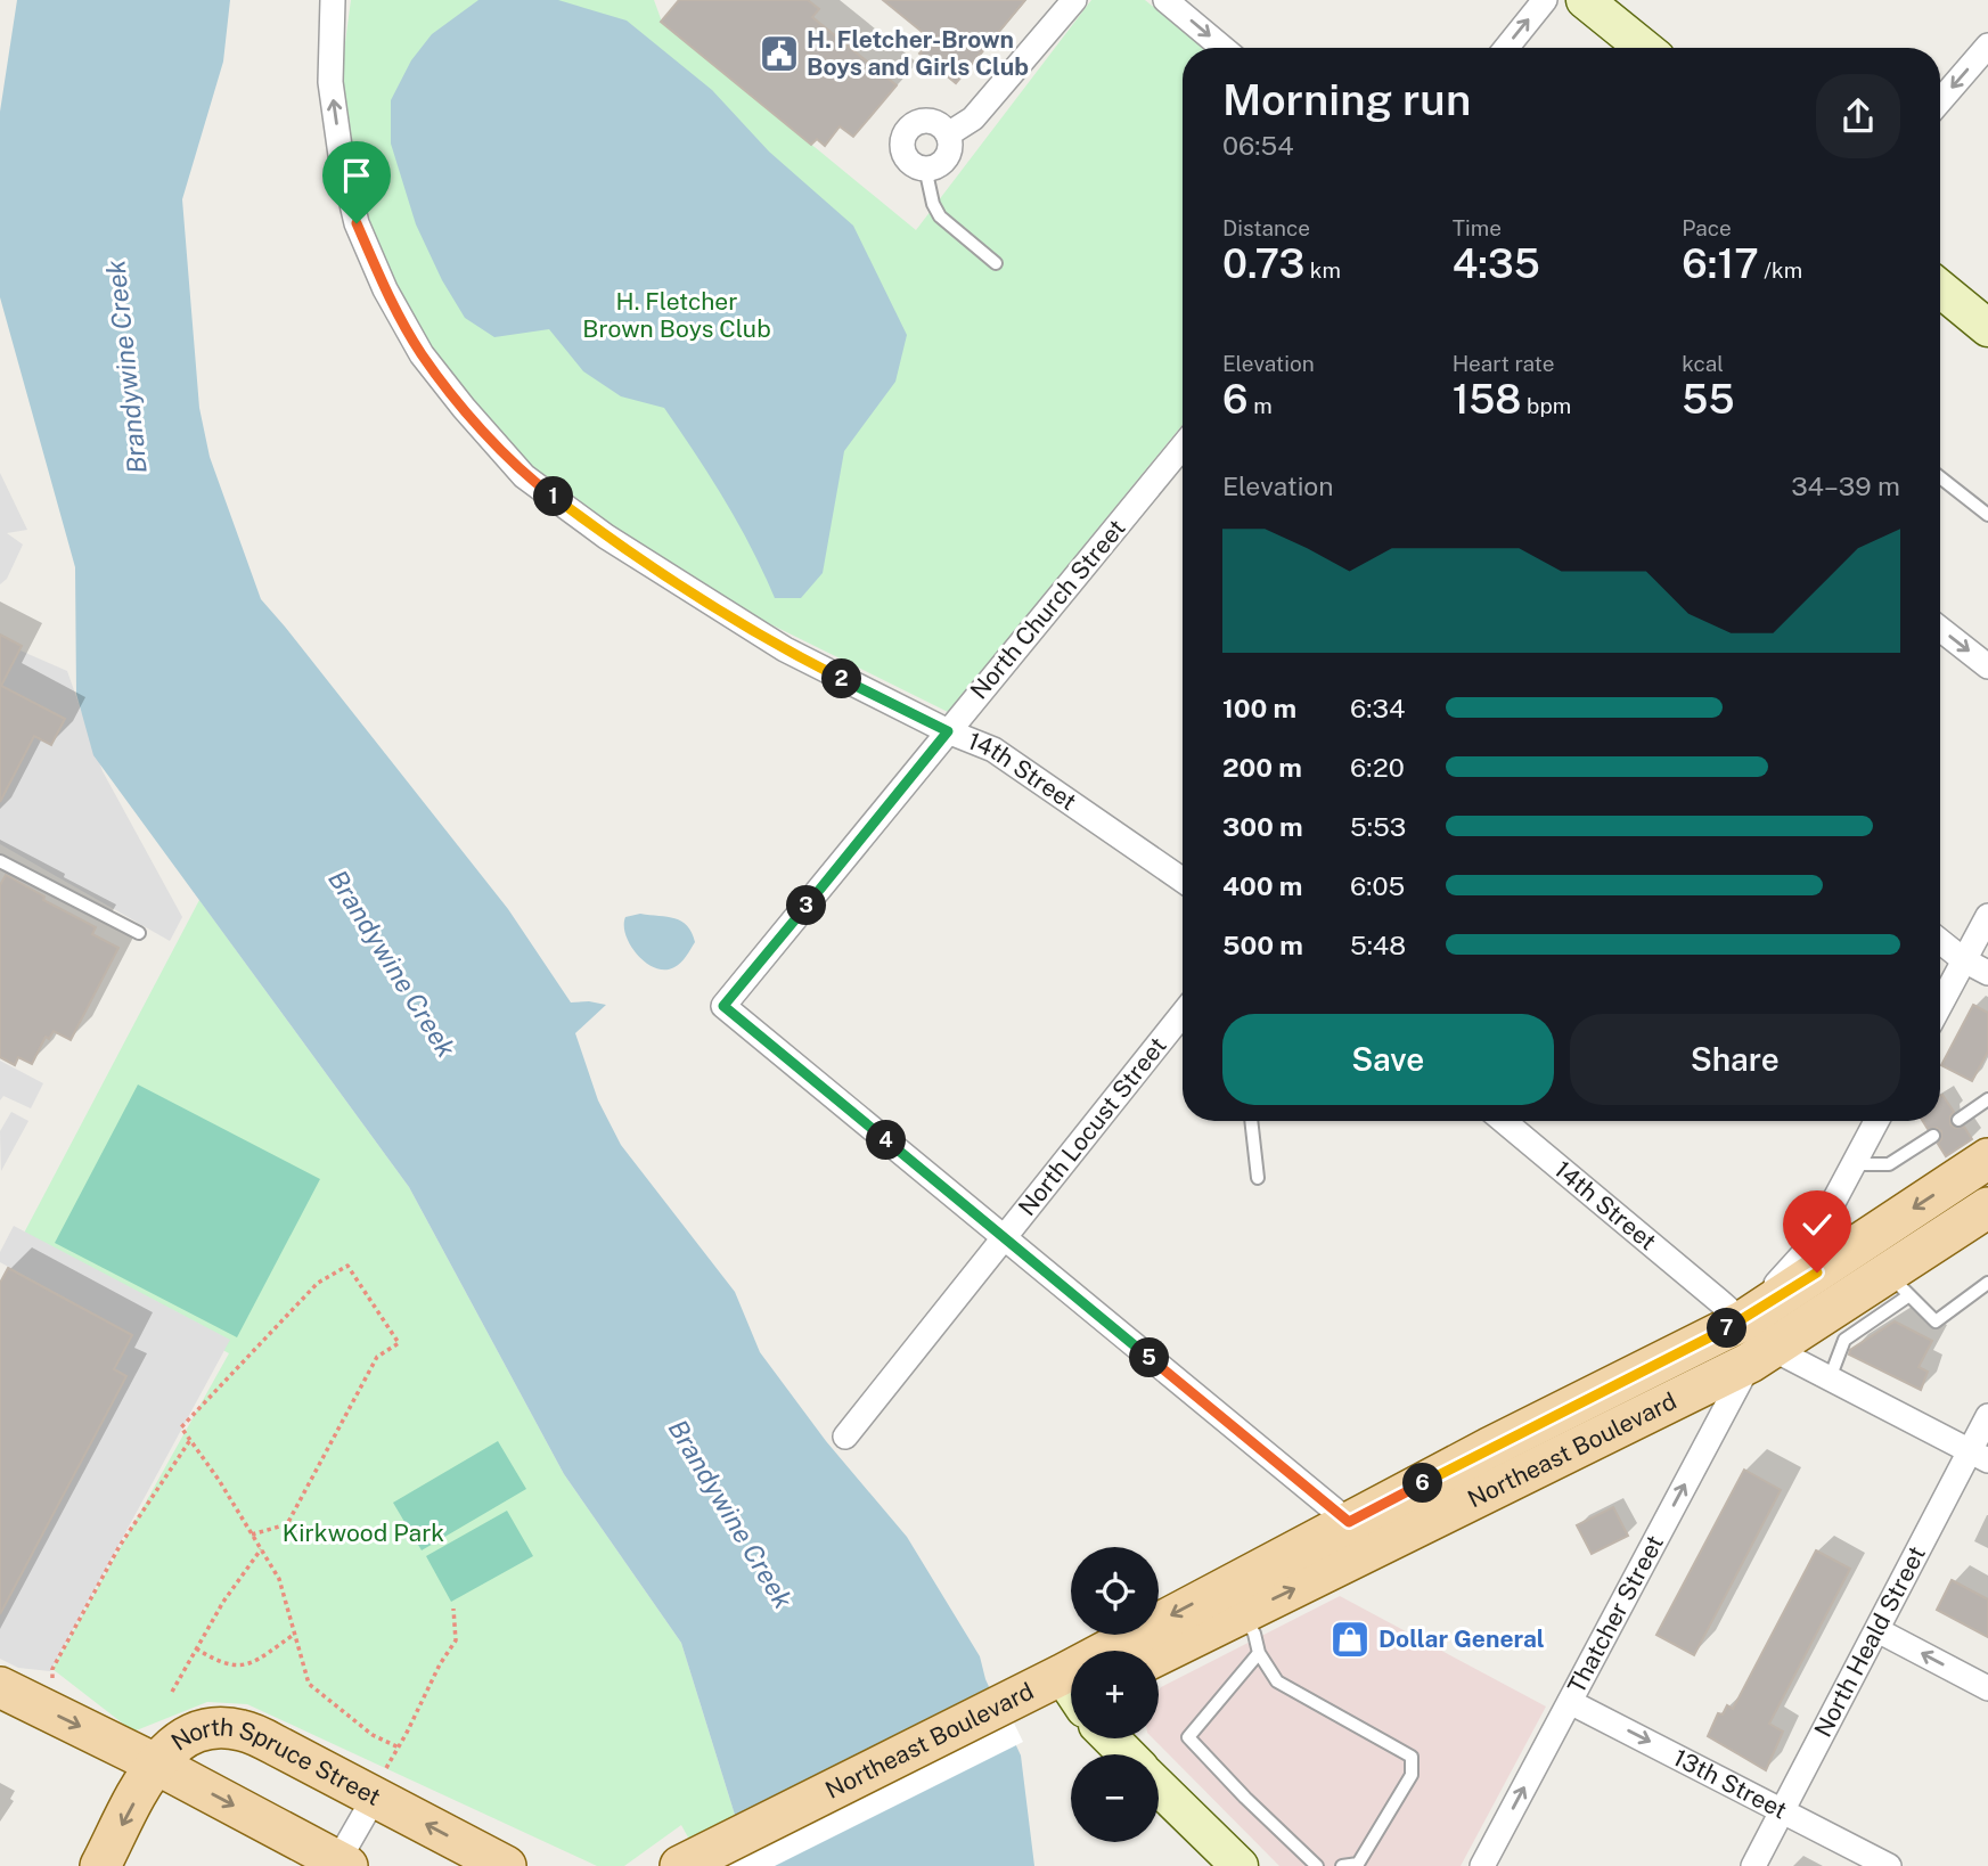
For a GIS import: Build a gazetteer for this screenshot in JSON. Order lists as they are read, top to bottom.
{
  "streets": {
    "main road": ["Northeast Boulevard", "North Spruce Street"],
    "street": [
      "North Church Street",
      "14th Street",
      "North Locust Street",
      "Thatcher Street",
      "North Heald Street",
      "13th Street"
    ]
  },
  "crossings": [
    ["North Church Street", "14th Street"],
    ["North Church Street", "North Locust Street"],
    ["14th Street", "Northeast Boulevard"],
    ["14th Street", "Thatcher Street"],
    ["14th Street", "North Heald Street"],
    ["Northeast Boulevard", "Thatcher Street"],
    ["Thatcher Street", "13th Street"],
    ["North Heald Street", "13th Street"]
  ],
  "one_way": ["14th Street", "Thatcher Street", "13th Street"],
  "water": ["Brandywine Creek"],
  "parks": ["H. Fletcher Brown Boys Club", "Kirkwood Park"],
  "places": {
    "public building": ["H. Fletcher-Brown Boys and Girls Club"],
    "shop": ["Dollar General"]
  },
  "page": {
    "heading": ["Morning run", "06:54"],
    "stats": [
      ["Distance", "0.73 km"],
      ["Time", "4:35"],
      ["Pace", "6:17 /km"],
      ["Elevation", "6 m"],
      ["Heart rate", "158 bpm"],
      ["kcal", "55"]
    ],
    "chart": ["Elevation", "34–39 m"],
    "pins": [
      "1",
      "2",
      "3",
      "4",
      "7",
      "5",
      "6"
    ],
    "list": [
      {
        "name": "100 m",
        "note": "6:34"
      },
      {
        "name": "200 m",
        "note": "6:20"
      },
      {
        "name": "300 m",
        "note": "5:53"
      },
      {
        "name": "400 m",
        "note": "6:05"
      },
      {
        "name": "500 m",
        "note": "5:48"
      }
    ],
    "buttons": ["Save", "Share"],
    "map_buttons": ["+", "−"]
  }
}
